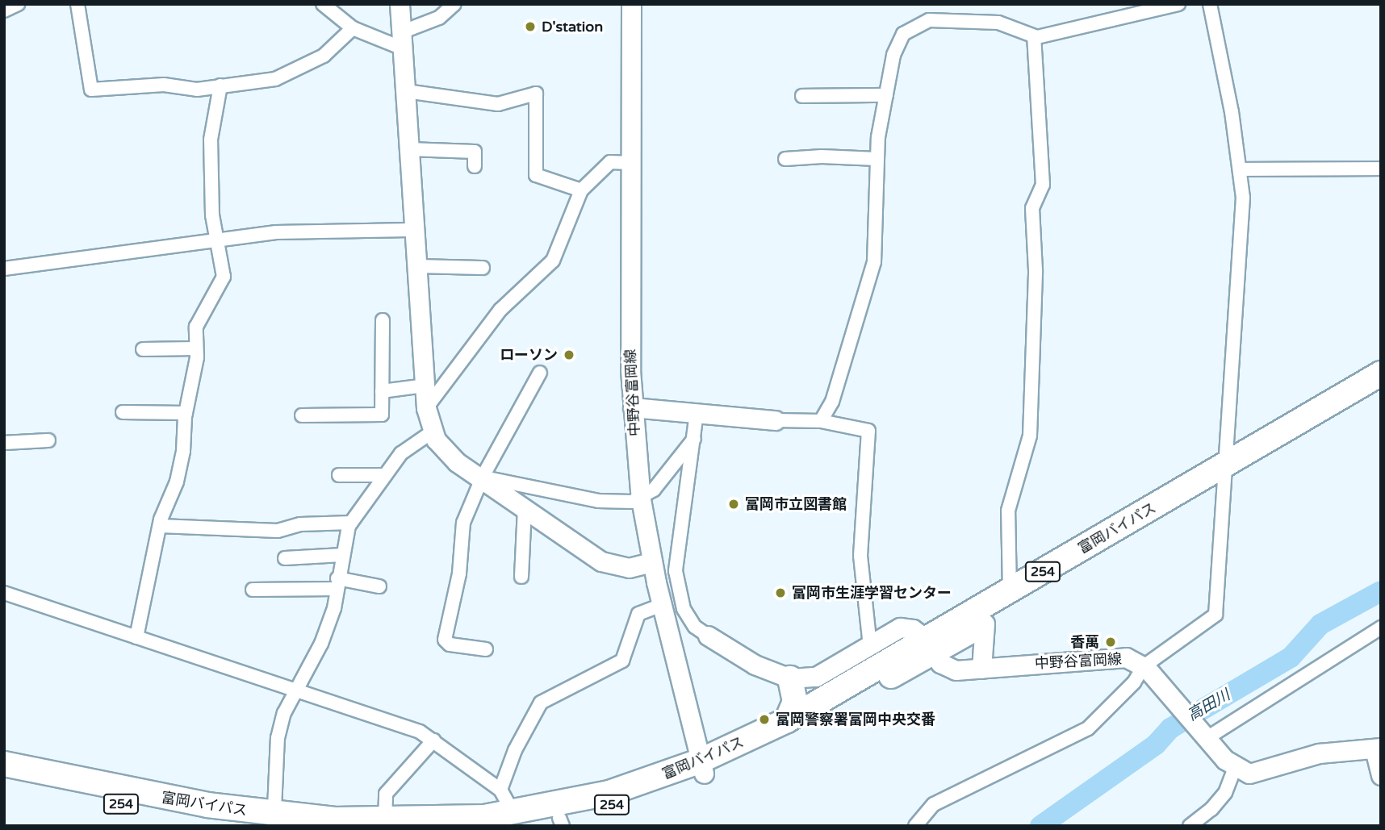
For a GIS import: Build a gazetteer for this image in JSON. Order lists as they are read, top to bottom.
{
  "streets": {
    "highway": ["富岡バイパス", "254"],
    "main road": ["中野谷富岡線"]
  },
  "crossings": [
    ["中野谷富岡線", "富岡バイパス"]
  ],
  "water": ["高田川"],
  "places": [
    "D'station",
    "ローソン",
    "富岡市立図書館",
    "富岡市生涯学習センター",
    "香萬",
    "富岡警察署富岡中央交番"
  ]
}
